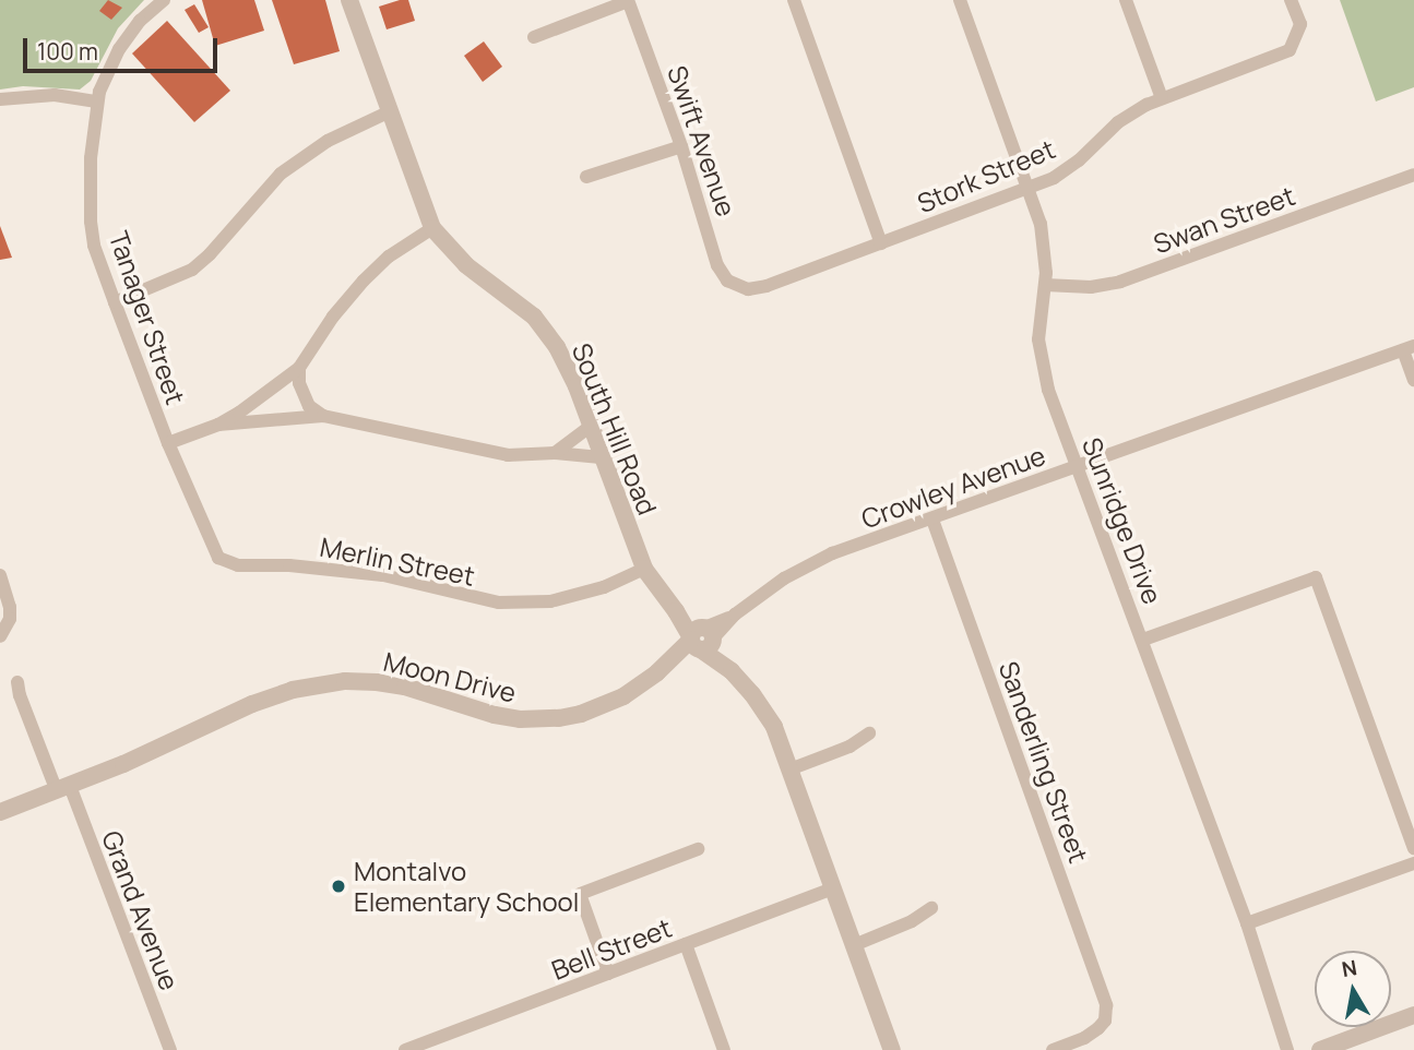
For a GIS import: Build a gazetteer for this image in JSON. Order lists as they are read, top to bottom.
{
  "streets": {
    "street": [
      "Swift Avenue",
      "Stork Street",
      "Swan Street",
      "Tanager Street",
      "South Hill Road",
      "Crowley Avenue",
      "Sunridge Drive",
      "Merlin Street",
      "Moon Drive",
      "Sanderling Street",
      "Grand Avenue",
      "Bell Street"
    ]
  },
  "crossings": [
    ["Swift Avenue", "Stork Street"],
    ["Stork Street", "Sunridge Drive"],
    ["Swan Street", "Sunridge Drive"],
    ["Tanager Street", "Merlin Street"],
    ["South Hill Road", "Crowley Avenue"],
    ["South Hill Road", "Merlin Street"],
    ["South Hill Road", "Moon Drive"],
    ["South Hill Road", "Bell Street"],
    ["Crowley Avenue", "Sunridge Drive"],
    ["Crowley Avenue", "Moon Drive"],
    ["Crowley Avenue", "Sanderling Street"],
    ["Moon Drive", "Grand Avenue"]
  ],
  "places": ["Montalvo Elementary School"],
  "scale_bar": "100 m",
  "north": "top"
}
